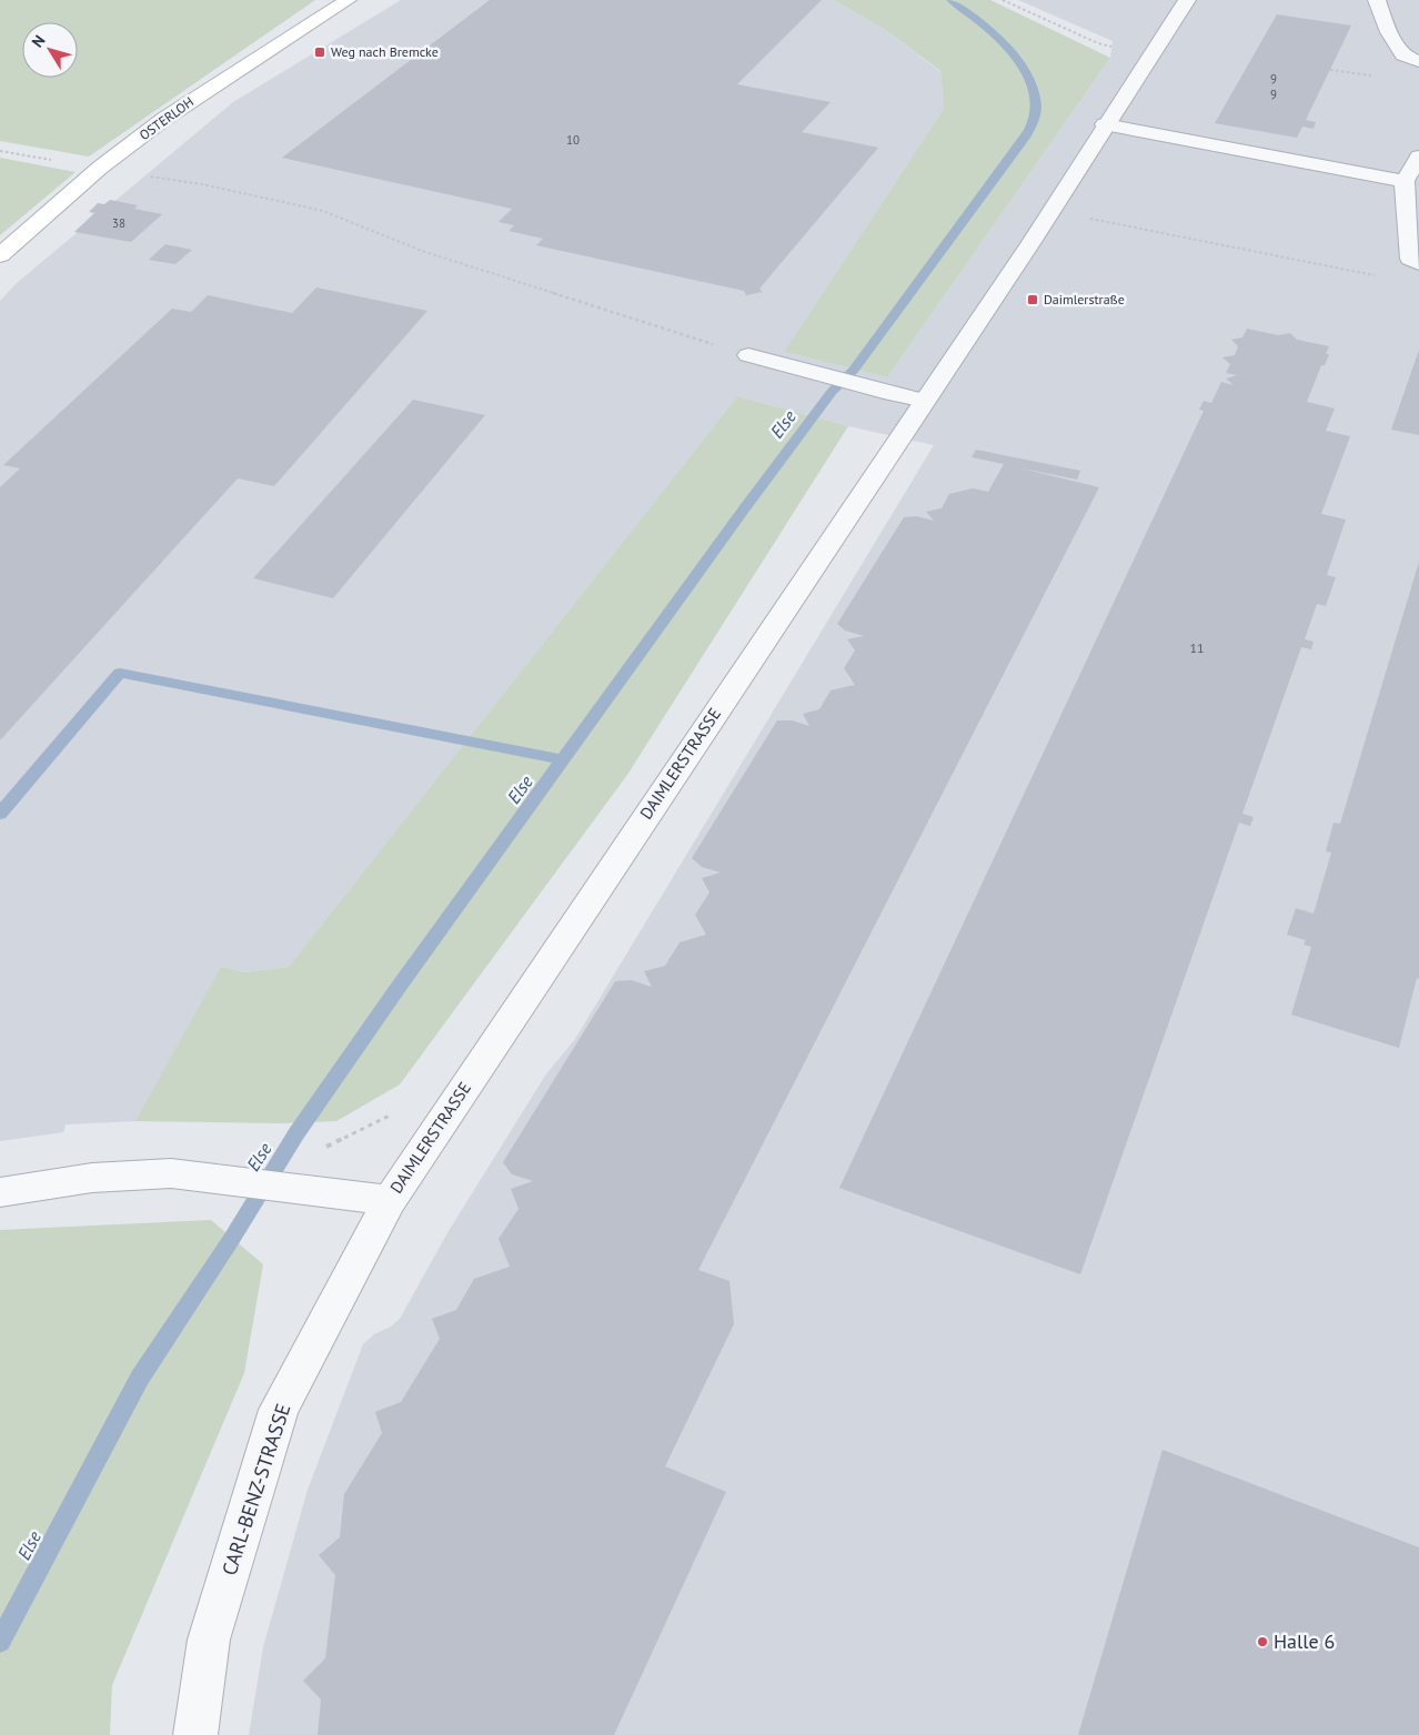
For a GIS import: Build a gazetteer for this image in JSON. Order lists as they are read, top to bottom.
{
  "streets": {
    "main road": ["OSTERLOH"],
    "street": ["DAIMLERSTRASSE", "CARL-BENZ-STRASSE"]
  },
  "crossings": [
    ["DAIMLERSTRASSE", "CARL-BENZ-STRASSE"]
  ],
  "water": ["Else"],
  "places": {
    "transit": ["Weg nach Bremcke", "Daimlerstraße"],
    "other": ["Halle 6"]
  },
  "house_numbers": [
    "9",
    "9",
    "10",
    "38",
    "11"
  ],
  "north": "top left"
}
